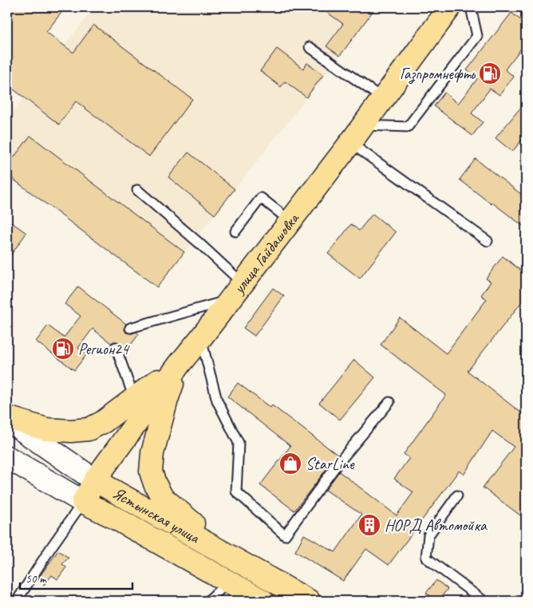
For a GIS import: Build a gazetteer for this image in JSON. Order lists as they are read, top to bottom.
{
  "streets": {
    "main road": ["улица Гайдашовка", "Ястынская улица"]
  },
  "crossings": [
    ["улица Гайдашовка", "Ястынская улица"]
  ],
  "places": {
    "fuel station": ["Газпромнефть", "Регион24"],
    "shop": ["StarLine"],
    "building": ["НОРД Автомойка"]
  },
  "scale_bar": "50 m"
}
